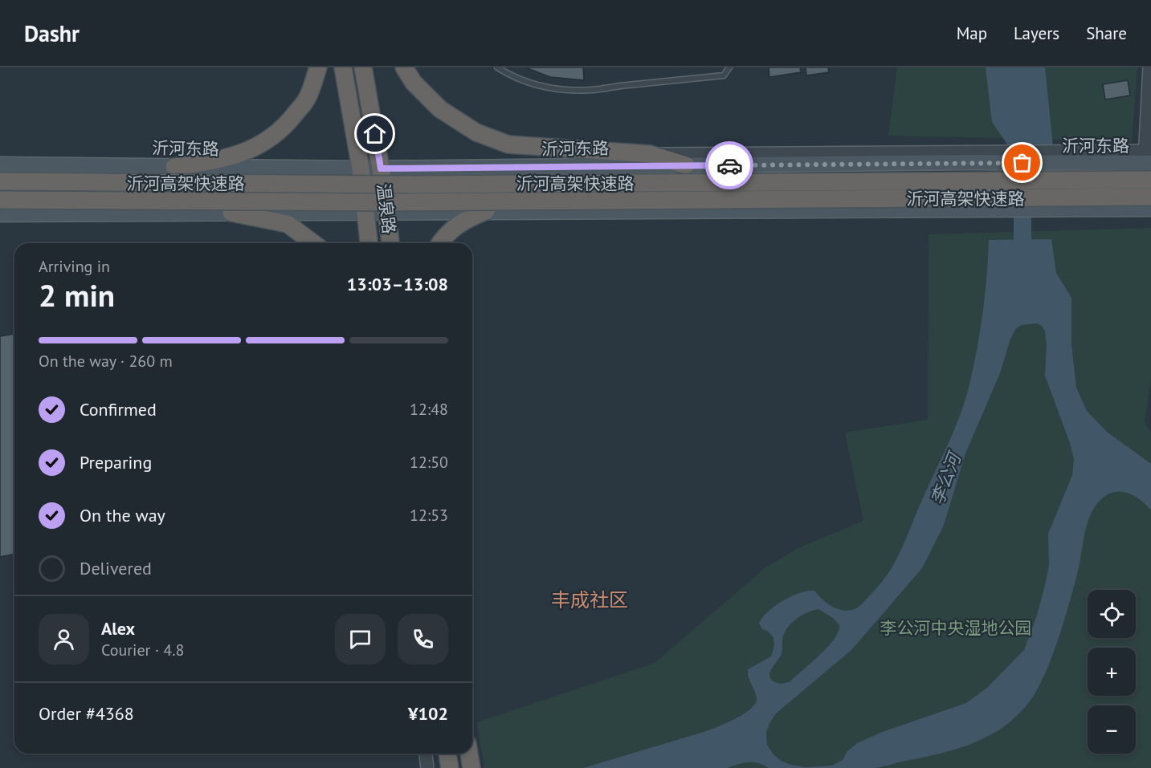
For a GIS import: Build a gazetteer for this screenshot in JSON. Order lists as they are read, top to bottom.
{
  "streets": {
    "highway": ["沂河高架快速路", "温泉路"],
    "main road": ["沂河东路"]
  },
  "crossings": [
    ["沂河东路", "温泉路"]
  ],
  "districts": ["丰成社区"],
  "water": ["李公河"],
  "parks": ["李公河中央湿地公园"],
  "page": {
    "header": "Dashr",
    "nav": ["Map", "Layers", "Share"],
    "heading": ["2 min", "Arriving in", "13:03–13:08"],
    "panel": [
      "Alex",
      "Courier · 4.8",
      "Order #4368",
      "¥102"
    ],
    "bar": "On the way · 260 m",
    "list": [
      ["Confirmed", "12:48"],
      ["Preparing", "12:50"],
      ["On the way", "12:53"],
      "Delivered"
    ],
    "map_buttons": ["+", "−"]
  }
}
